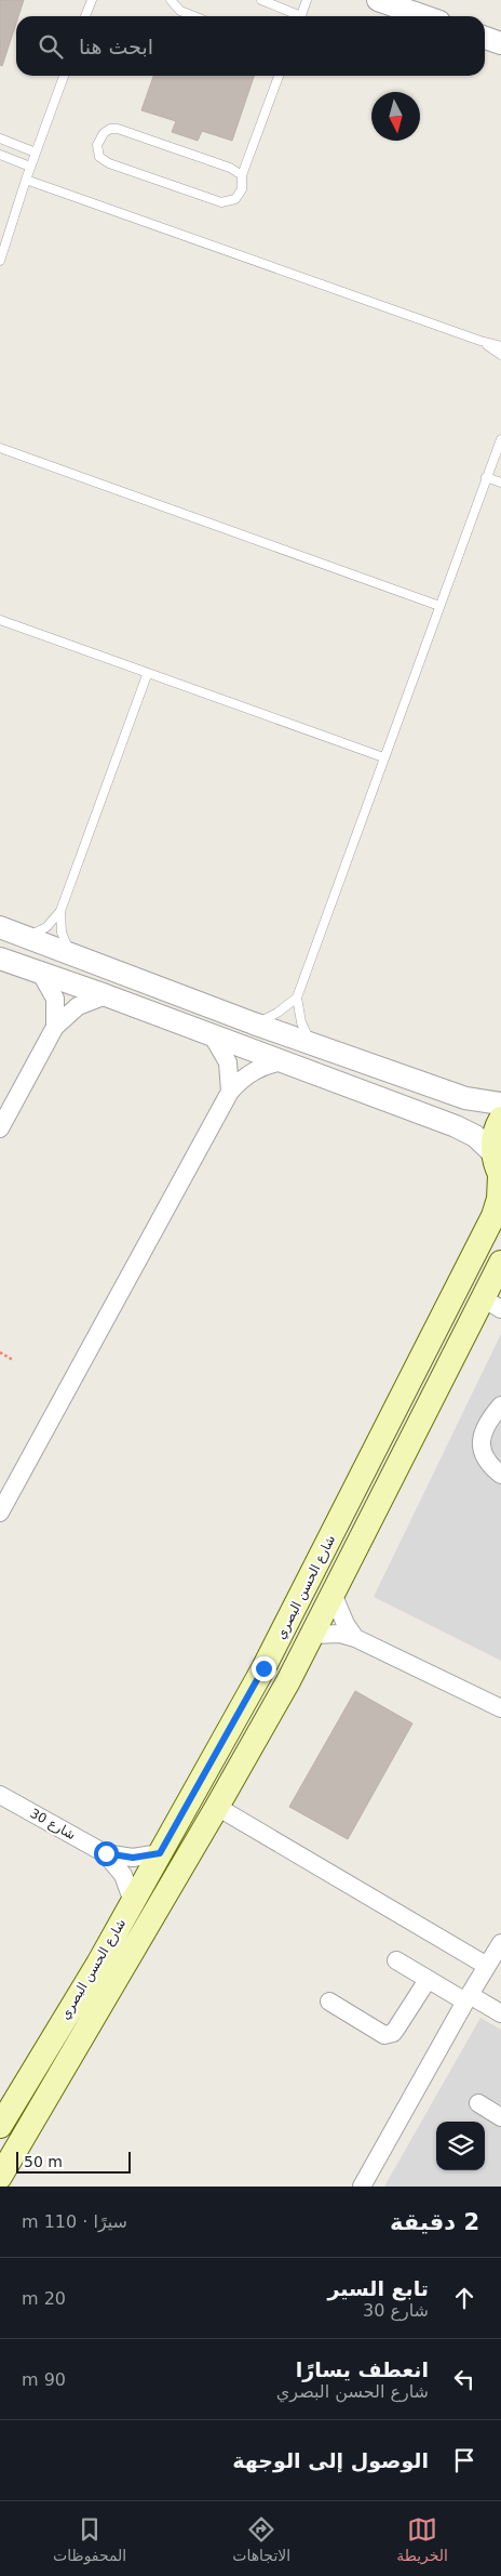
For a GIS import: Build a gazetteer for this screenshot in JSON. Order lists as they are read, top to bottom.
{
  "streets": {
    "main road": ["شارع الحسن البصري"],
    "street": ["شارع 30"]
  },
  "crossings": [
    ["شارع الحسن البصري", "شارع 30"]
  ],
  "scale_bar": "50 m",
  "north": "bottom",
  "page": {
    "search": "ابحث هنا",
    "scale": "50 m",
    "heading": ["2 دقيقة", "سيرًا · 110 m"],
    "list": [
      ["تابع السير", "شارع 30", "20 m"],
      ["انعطف يسارًا", "شارع الحسن البصري", "90 m"],
      "الوصول إلى الوجهة"
    ],
    "nav": ["الخريطة", "الاتجاهات", "المحفوظات"]
  }
}
